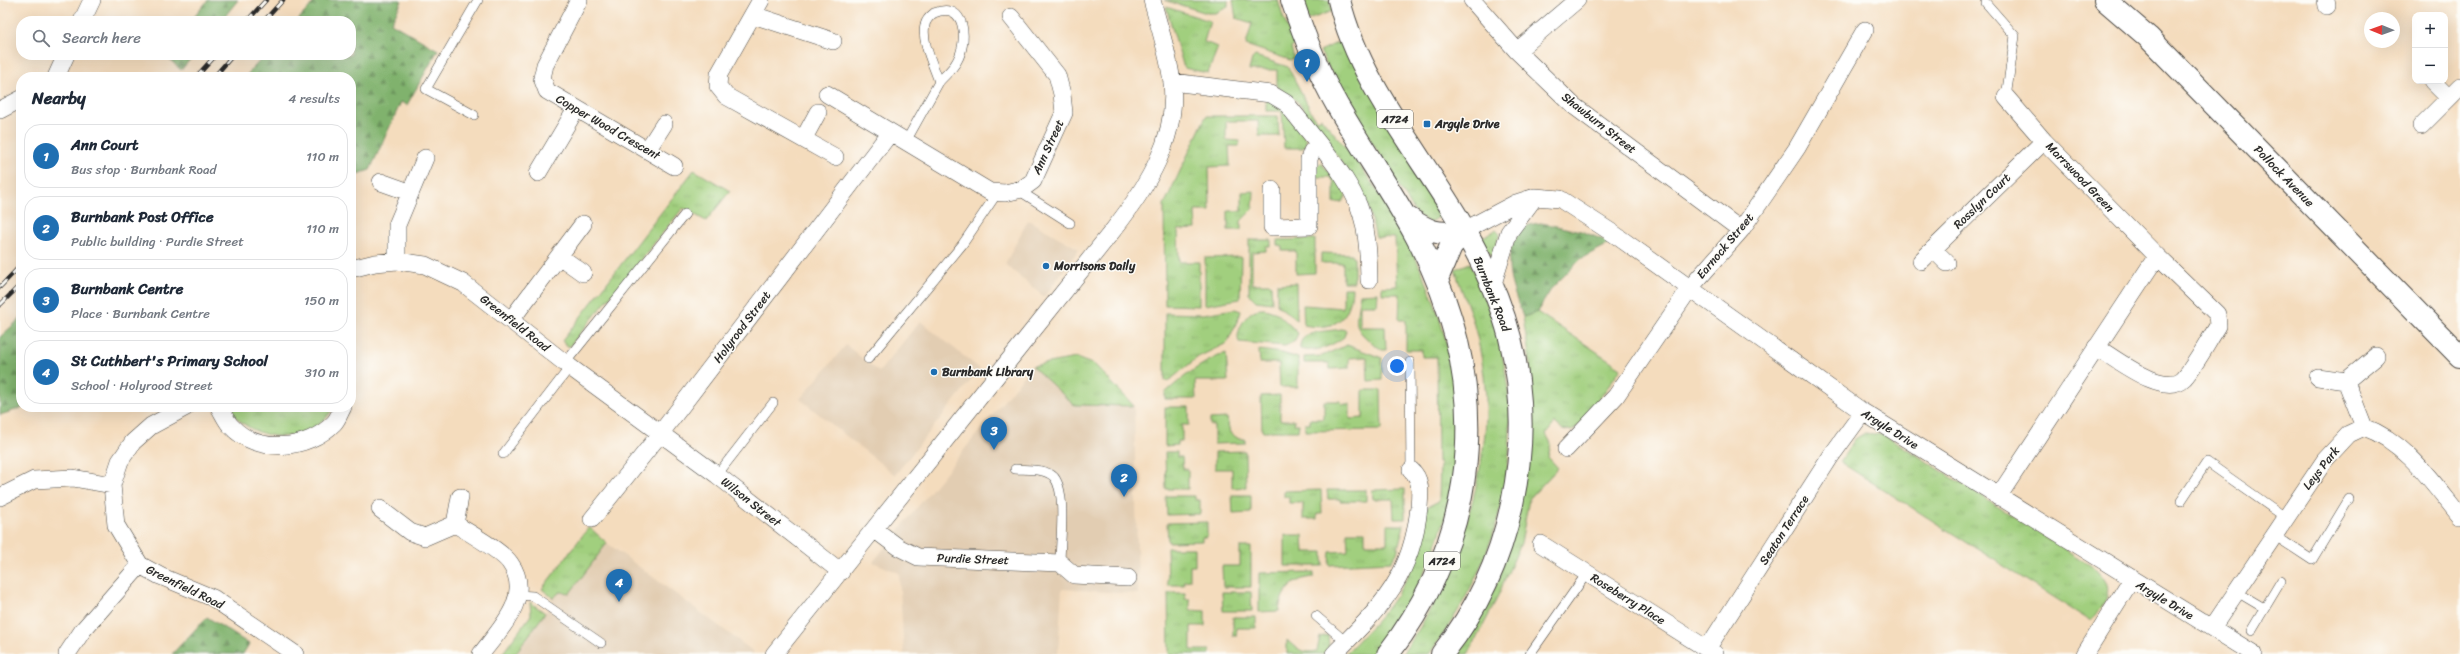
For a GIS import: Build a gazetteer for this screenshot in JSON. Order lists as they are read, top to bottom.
{
  "streets": {
    "main road": ["A724", "Pollock Avenue", "Burnbank Road"],
    "street": [
      "Shawburn Street",
      "Copper Wood Crescent",
      "Ann Street",
      "Marrswood Green",
      "Rosslyn Court",
      "Earnock Street",
      "Greenfield Road",
      "Holyrood Street",
      "Argyle Drive",
      "Leys Park",
      "Wilson Street",
      "Seaton Terrace",
      "Purdie Street",
      "Roseberry Place"
    ]
  },
  "crossings": [
    ["A724", "Burnbank Road"],
    ["A724", "Argyle Drive"],
    ["Shawburn Street", "Earnock Street"],
    ["Marrswood Green", "Rosslyn Court"],
    ["Earnock Street", "Argyle Drive"],
    ["Burnbank Road", "Argyle Drive"],
    ["Greenfield Road", "Holyrood Street"],
    ["Greenfield Road", "Wilson Street"],
    ["Holyrood Street", "Wilson Street"],
    ["Argyle Drive", "Leys Park"],
    ["Argyle Drive", "Seaton Terrace"],
    ["Seaton Terrace", "Roseberry Place"]
  ],
  "places": {
    "transit": ["Argyle Drive"],
    "other": ["Morrisons Daily", "Burnbank Library"]
  },
  "north": "left",
  "page": {
    "map_buttons": ["+", "−"],
    "search": "Search here",
    "pins": [
      "1",
      "3",
      "2",
      "4"
    ],
    "heading": ["Nearby", "4 results"],
    "list": [
      {
        "mark": "1",
        "name": "Ann Court",
        "note": "Bus stop · Burnbank Road",
        "value": "110 m"
      },
      {
        "mark": "2",
        "name": "Burnbank Post Office",
        "note": "Public building · Purdie Street",
        "value": "110 m"
      },
      {
        "mark": "3",
        "name": "Burnbank Centre",
        "note": "Place · Burnbank Centre",
        "value": "150 m"
      },
      {
        "mark": "4",
        "name": "St Cuthbert's Primary School",
        "note": "School · Holyrood Street",
        "value": "310 m"
      }
    ]
  }
}
